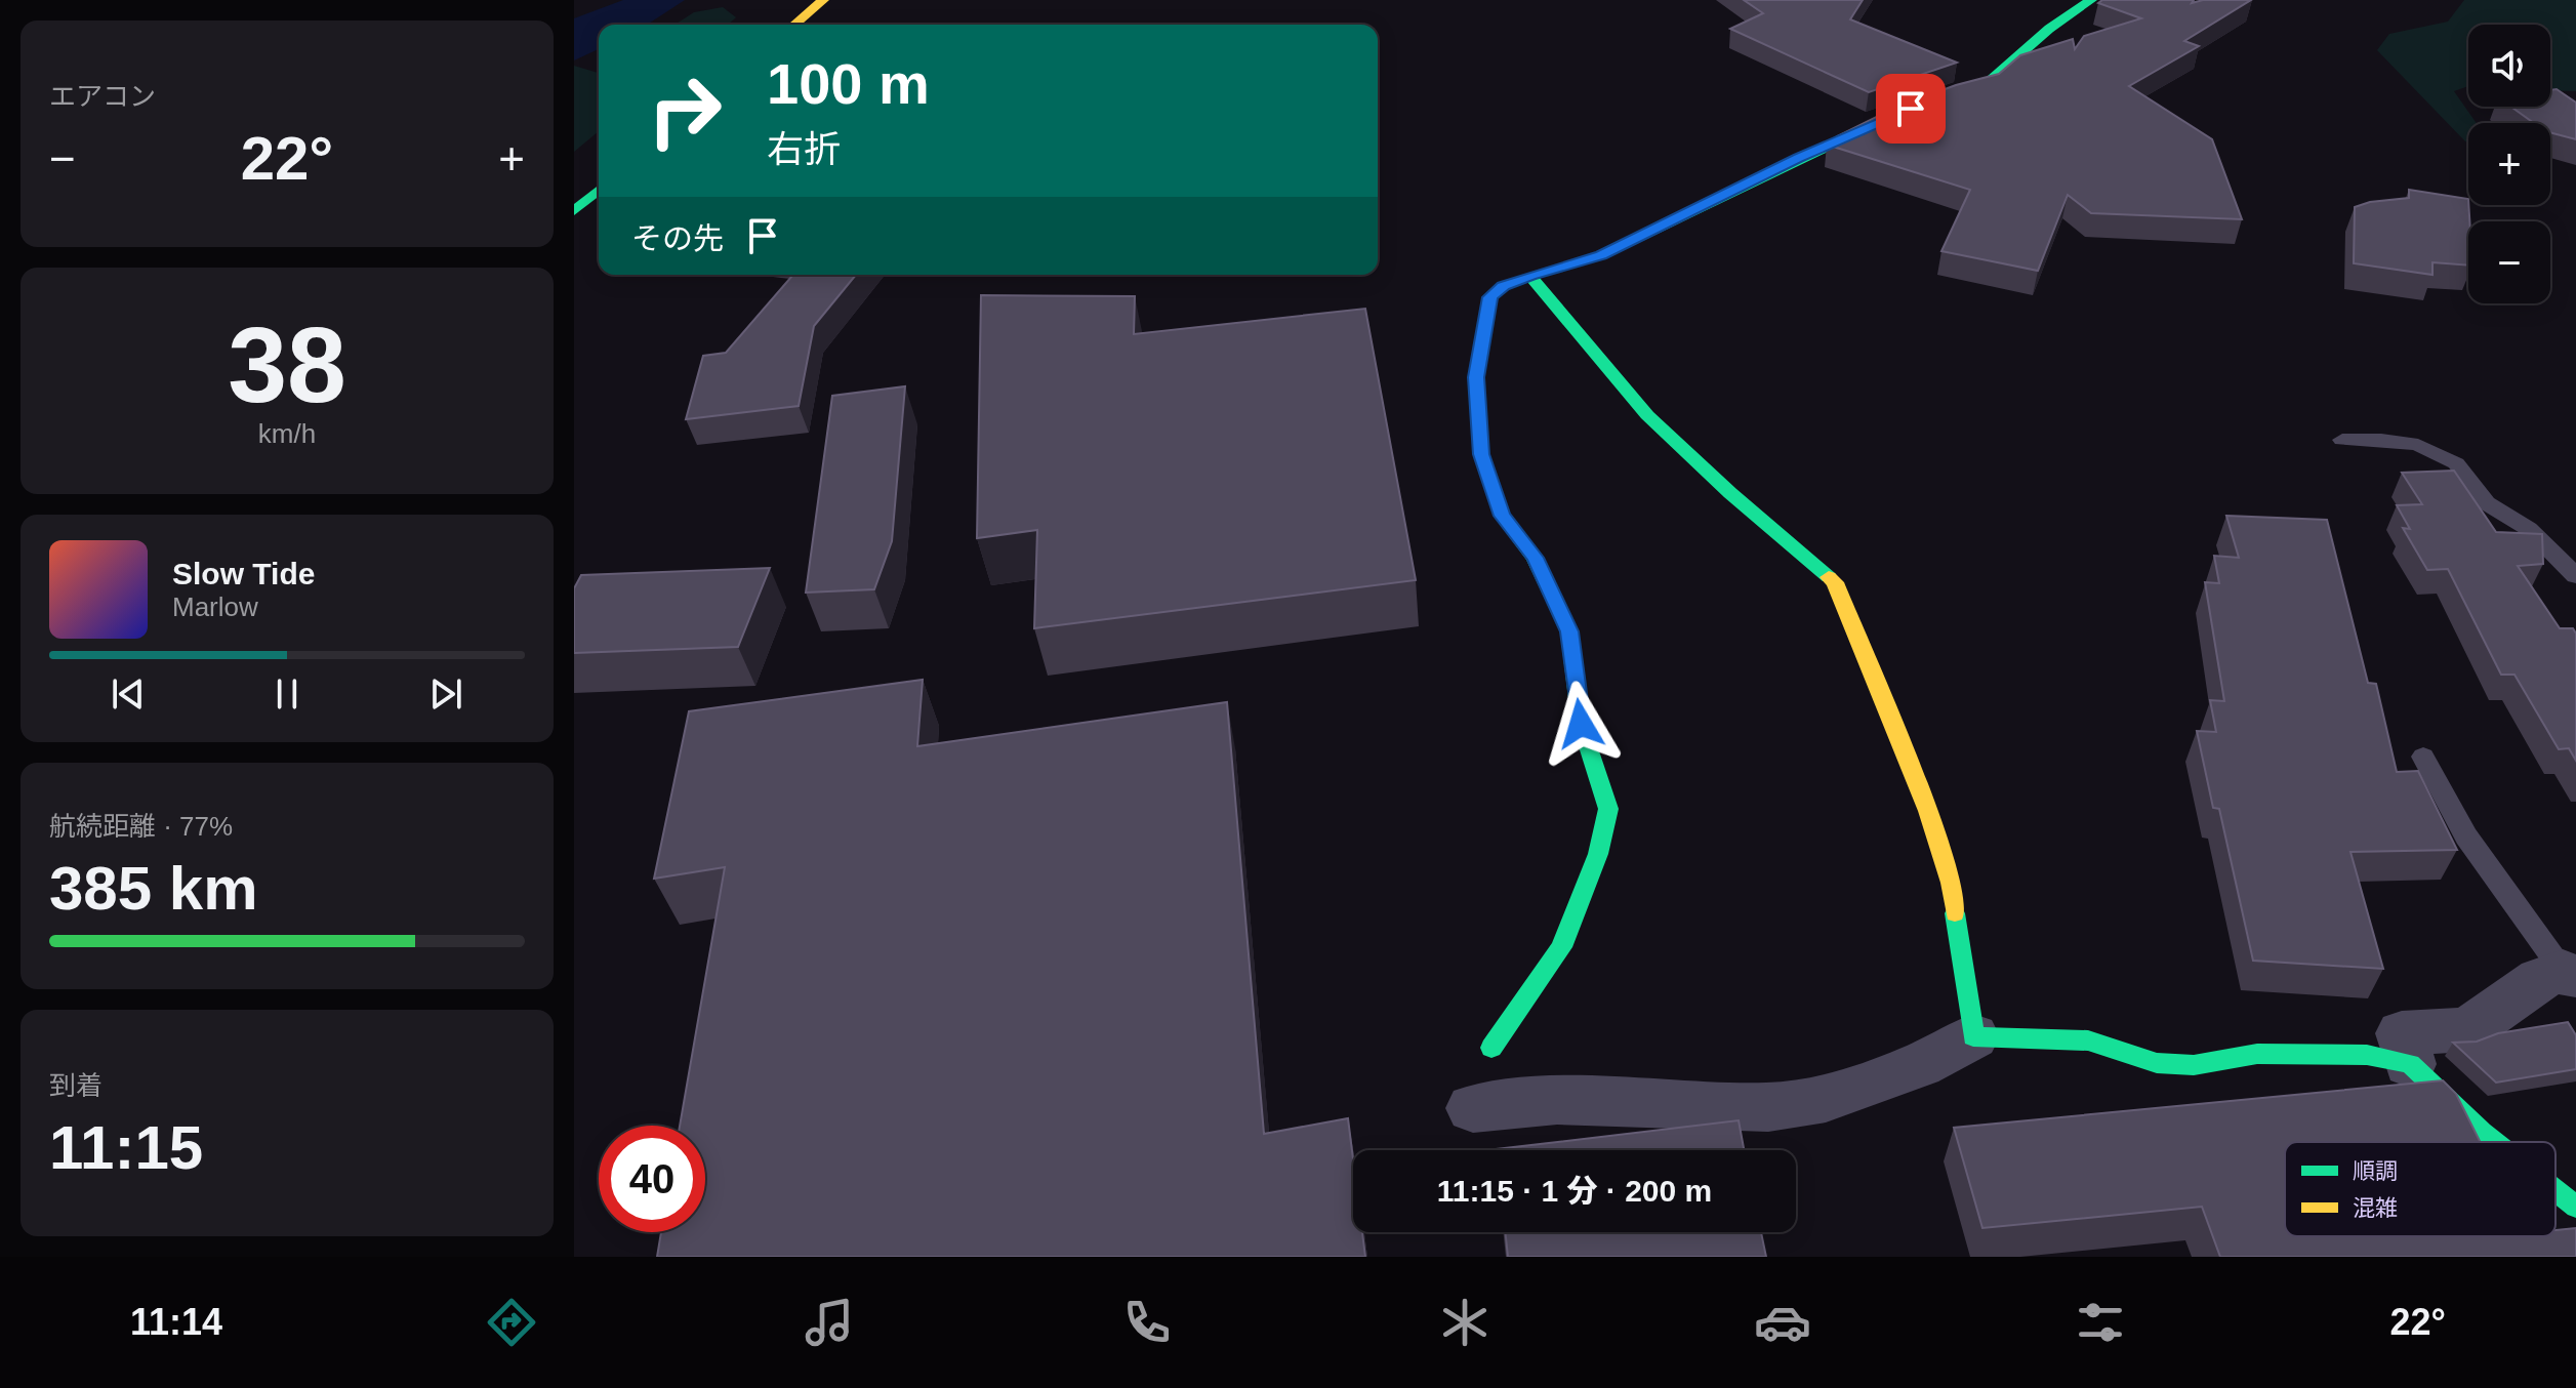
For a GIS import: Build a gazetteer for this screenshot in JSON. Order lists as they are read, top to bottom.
{
  "legend": ["順調", "混雑"],
  "page": {
    "tile": [
      "エアコン",
      ["38", "km/h"],
      ["航続距離 · 77%", "385 km"],
      ["到着", "11:15"]
    ],
    "map_buttons": ["+", "−"],
    "turn": ["100 m", "右折"],
    "heat": ["−", "22°", "+"],
    "then": "その先",
    "song": ["Slow Tide", "Marlow"],
    "limit": "40",
    "trip": "11:15 · 1 分 · 200 m",
    "tabs": ["11:14", "22°"]
  }
}
